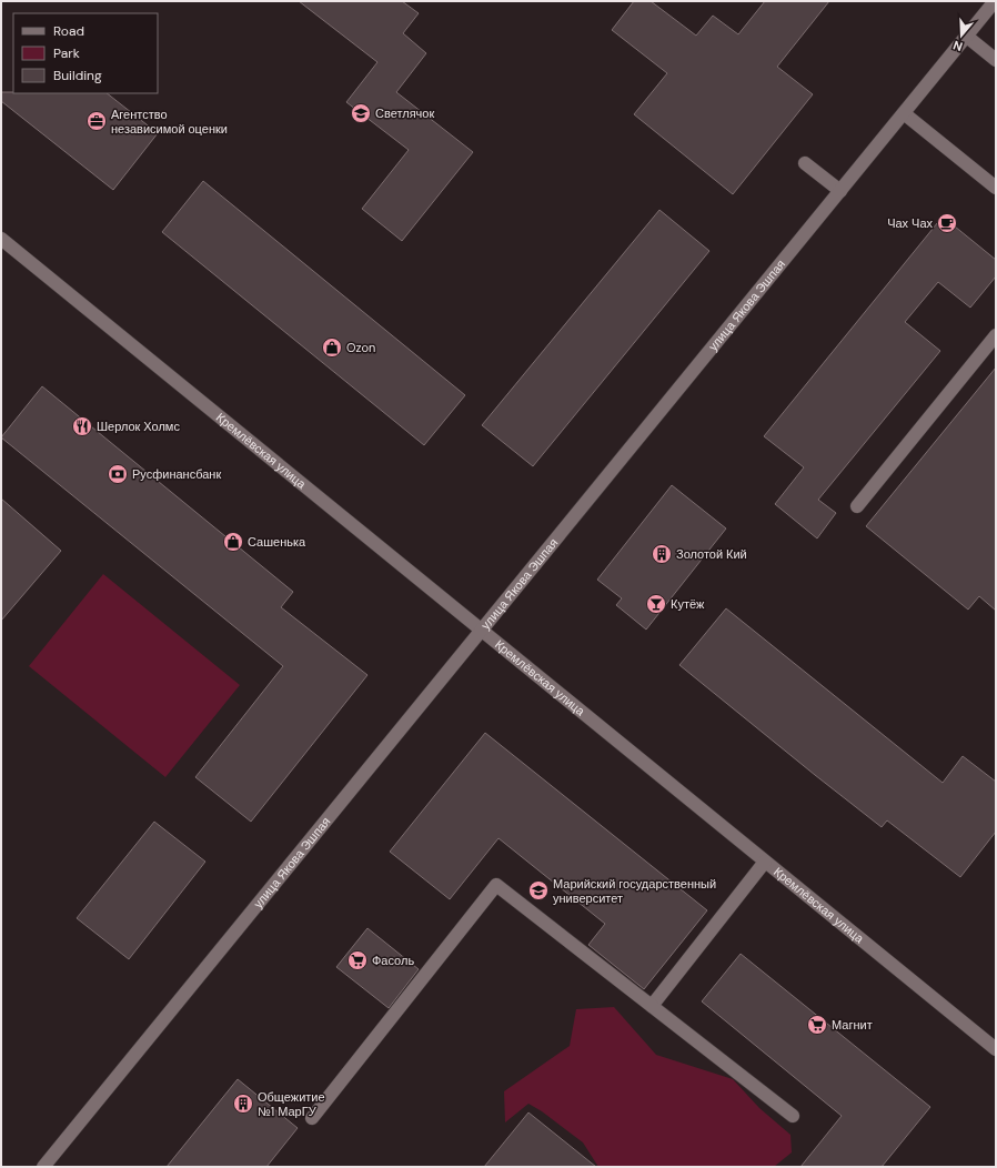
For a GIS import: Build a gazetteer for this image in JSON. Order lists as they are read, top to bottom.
{
  "streets": {
    "street": ["улица Якова Эшпая", "Кремлёвская улица"]
  },
  "crossings": [
    ["улица Якова Эшпая", "Кремлёвская улица"]
  ],
  "places": {
    "school or university": ["Светлячок", "Марийский государственный университет"],
    "office": ["Агентство независимой оценки"],
    "cafe": ["Чах Чах"],
    "shop": ["Ozon", "Сашенька"],
    "restaurant": ["Шерлок Холмс"],
    "bank": ["Русфинансбанк"],
    "building": ["Золотой Кий", "Общежитие №1 МарГУ"],
    "bar": ["Кутёж"],
    "supermarket": ["Фасоль", "Магнит"]
  },
  "legend": ["Road", "Park", "Building"],
  "north": "bottom"
}
